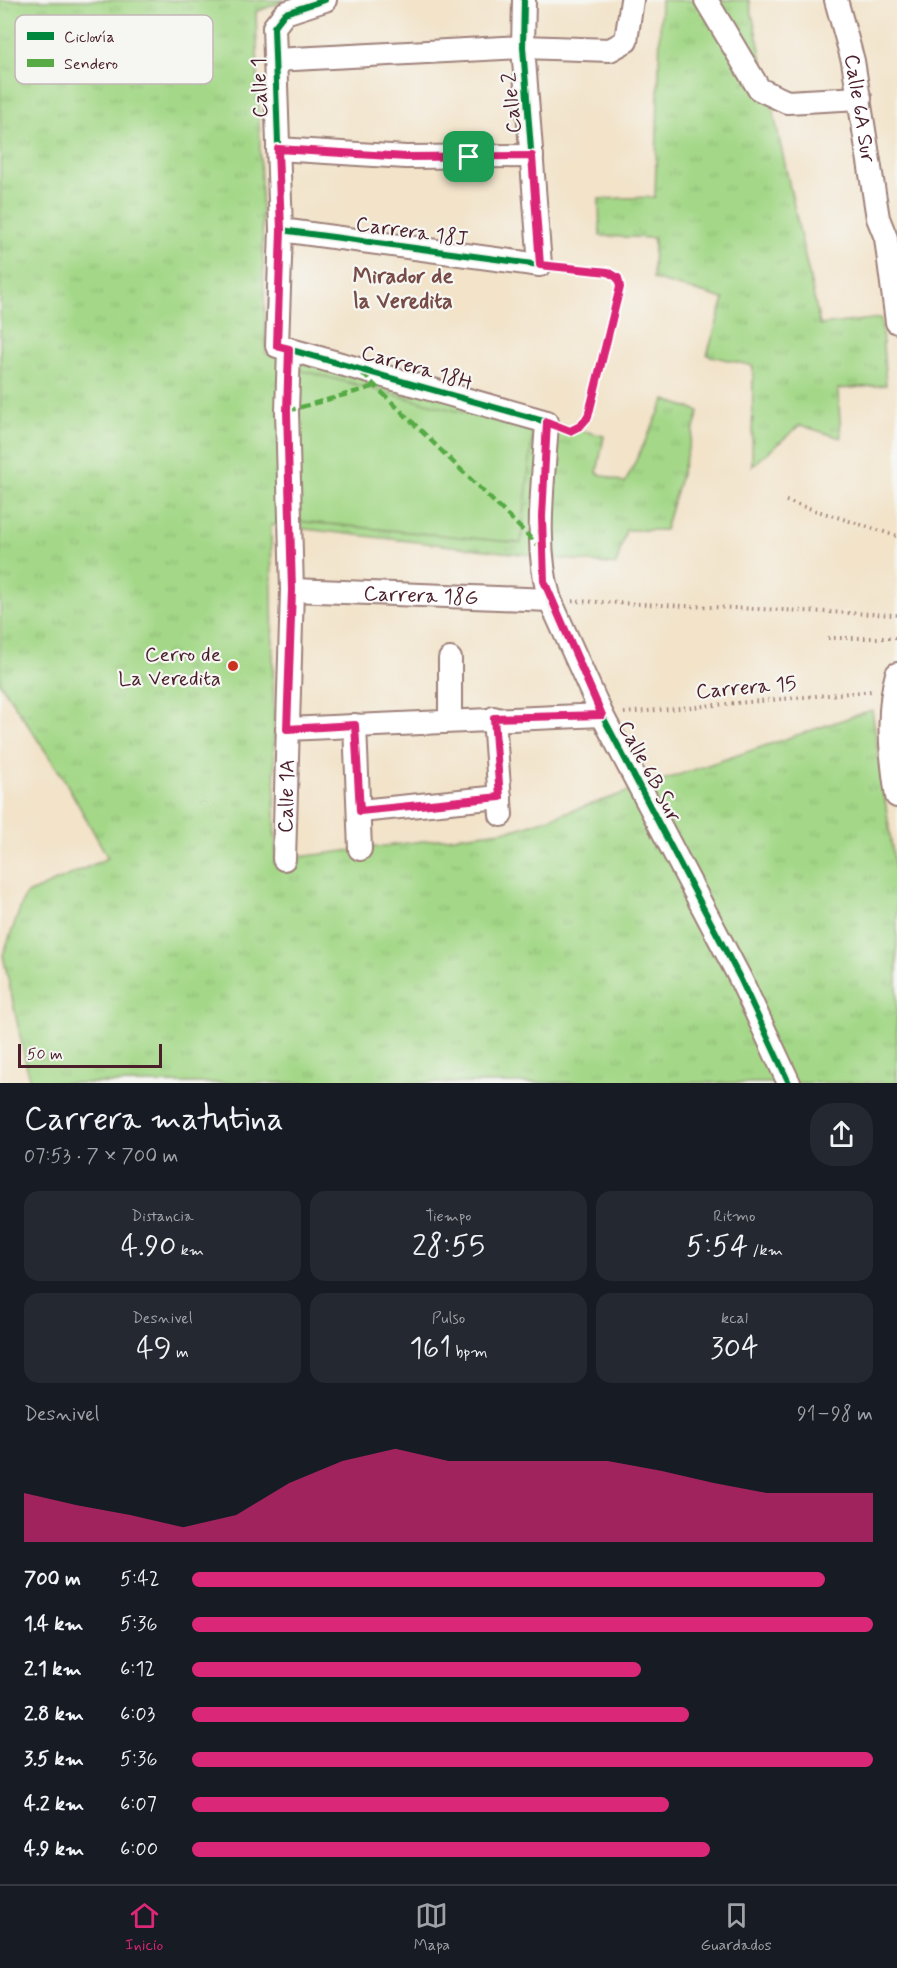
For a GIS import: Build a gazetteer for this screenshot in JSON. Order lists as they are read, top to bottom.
{
  "streets": {
    "street": [
      "Calle 1",
      "Calle 2",
      "Calle 6A Sur",
      "Carrera 18J",
      "Carrera 18H",
      "Carrera 18G",
      "Calle 6B Sur",
      "Calle 1A"
    ],
    "path": ["Carrera 15"]
  },
  "crossings": [
    ["Calle 1", "Carrera 18J"],
    ["Calle 1", "Carrera 18H"],
    ["Calle 1", "Calle 1A"],
    ["Calle 2", "Carrera 18J"],
    ["Carrera 18H", "Calle 6B Sur"],
    ["Carrera 18H", "Calle 1A"],
    ["Carrera 18G", "Calle 6B Sur"],
    ["Carrera 18G", "Calle 1A"],
    ["Carrera 15", "Calle 6B Sur"]
  ],
  "districts": ["Mirador de la Veredita"],
  "places": ["Cerro de La Veredita"],
  "legend": ["Ciclovía", "Sendero"],
  "scale_bar": "50 m",
  "page": {
    "scale": "50 m",
    "heading": ["Carrera matutina", "07:53 · 7 × 700 m"],
    "stats": [
      ["Distancia", "4.90 km"],
      ["Tiempo", "28:55"],
      ["Ritmo", "5:54 /km"],
      ["Desnivel", "49 m"],
      ["Pulso", "161 bpm"],
      ["kcal", "304"]
    ],
    "chart": ["Desnivel", "91–98 m"],
    "list": [
      {
        "name": "700 m",
        "note": "5:42"
      },
      {
        "name": "1.4 km",
        "note": "5:36"
      },
      {
        "name": "2.1 km",
        "note": "6:12"
      },
      {
        "name": "2.8 km",
        "note": "6:03"
      },
      {
        "name": "3.5 km",
        "note": "5:36"
      },
      {
        "name": "4.2 km",
        "note": "6:07"
      },
      {
        "name": "4.9 km",
        "note": "6:00"
      }
    ],
    "tabs": ["Inicio", "Mapa", "Guardados"]
  }
}
